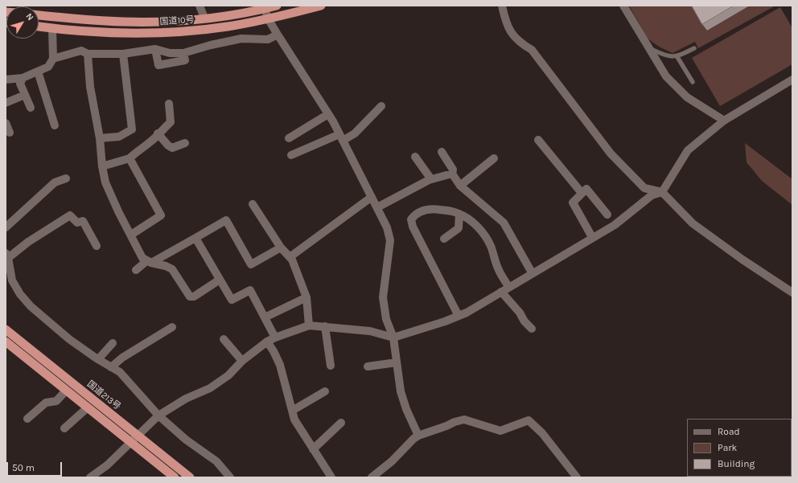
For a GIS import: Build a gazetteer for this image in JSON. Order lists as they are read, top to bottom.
{
  "streets": {
    "highway": ["国道10号", "国道213号"]
  },
  "legend": ["Road", "Park", "Building"],
  "scale_bar": "50 m",
  "north": "top right"
}
